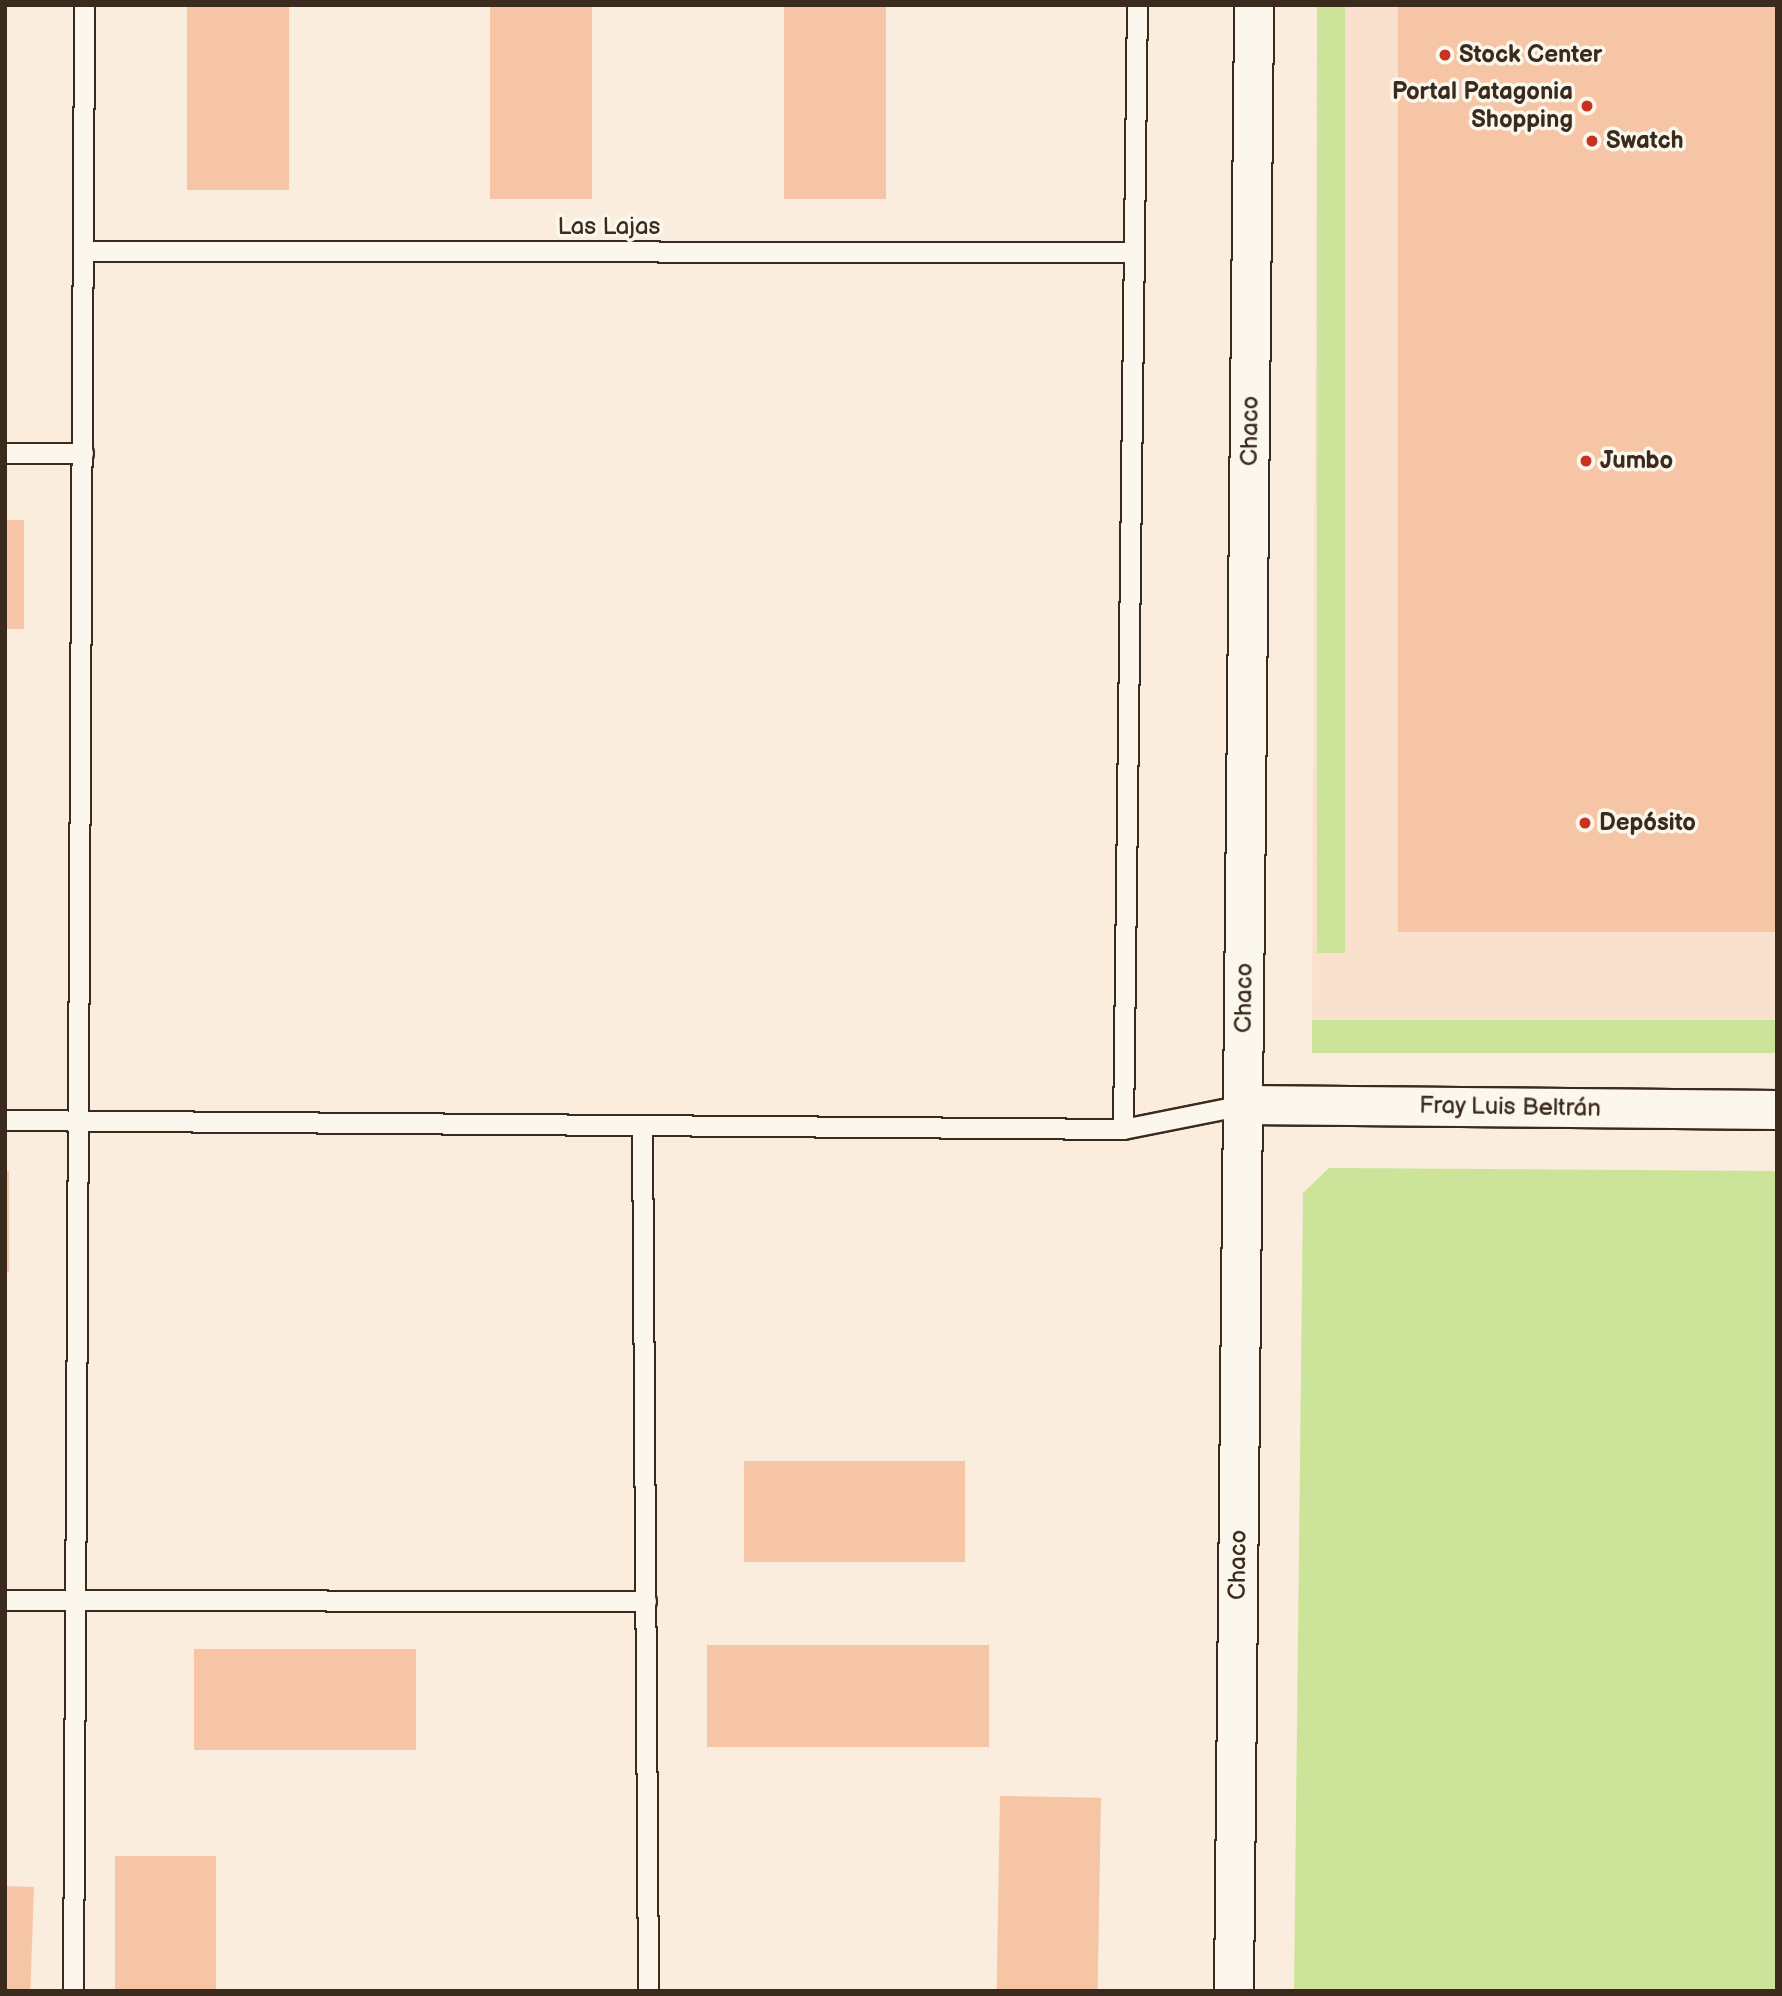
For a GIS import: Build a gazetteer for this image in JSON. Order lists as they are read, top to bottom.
{
  "streets": {
    "street": ["Chaco", "Fray Luis Beltrán"],
    "lane": ["Las Lajas"]
  },
  "crossings": [
    ["Chaco", "Fray Luis Beltrán"]
  ],
  "places": [
    "Stock Center",
    "Portal Patagonia Shopping",
    "Swatch",
    "Jumbo",
    "Depósito"
  ]
}
